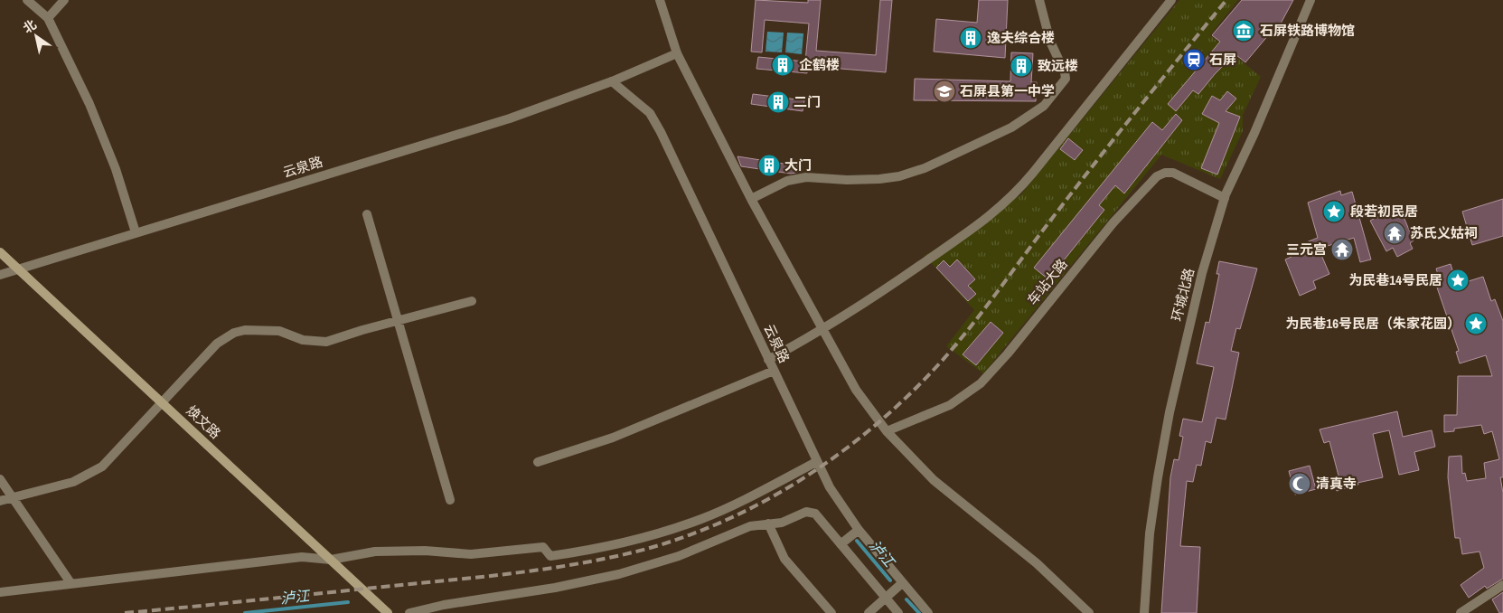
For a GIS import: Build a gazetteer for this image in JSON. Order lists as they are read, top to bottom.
{
  "streets": {
    "main road": ["焕文路"],
    "street": ["云泉路", "车站大路", "环城北路"]
  },
  "crossings": [
    ["云泉路", "焕文路"],
    ["车站大路", "环城北路"]
  ],
  "water": ["泸江"],
  "places": {
    "museum": ["石屏铁路博物馆"],
    "building": [
      "逸夫综合楼",
      "企鹤楼",
      "致远楼",
      "二门",
      "大门"
    ],
    "station": ["石屏"],
    "school or university": ["石屏县第一中学"],
    "place": ["段若初民居", "为民巷14号民居", "为民巷16号民居（朱家花园）"],
    "temple": ["苏氏义姑祠", "三元宫"],
    "mosque": ["清真寺"]
  },
  "north": "top left"
}
